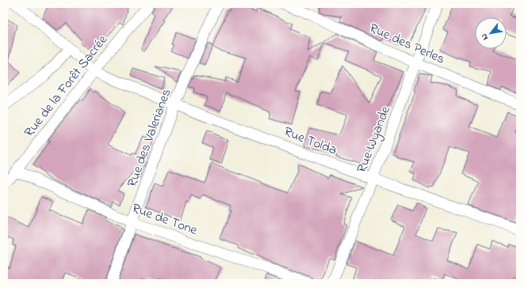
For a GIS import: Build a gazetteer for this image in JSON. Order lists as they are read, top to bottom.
{
  "streets": {
    "street": [
      "Rue des Perles",
      "Rue de la Forêt Sacrée",
      "Rue des Valerianes",
      "Rue Wyande",
      "Rue Tolda",
      "Rue de Tone"
    ]
  },
  "crossings": [
    ["Rue des Perles", "Rue Wyande"],
    ["Rue de la Forêt Sacrée", "Rue Tolda"],
    ["Rue de la Forêt Sacrée", "Rue de Tone"],
    ["Rue des Valerianes", "Rue Tolda"],
    ["Rue des Valerianes", "Rue de Tone"],
    ["Rue Wyande", "Rue Tolda"]
  ],
  "north": "bottom left"
}
